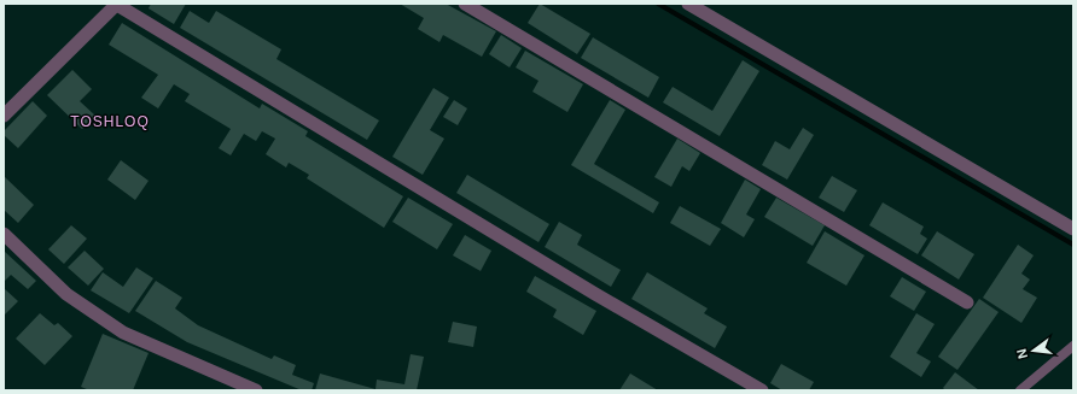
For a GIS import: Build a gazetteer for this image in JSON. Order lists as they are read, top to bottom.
{
  "districts": ["TOSHLOQ"],
  "north": "left"
}
